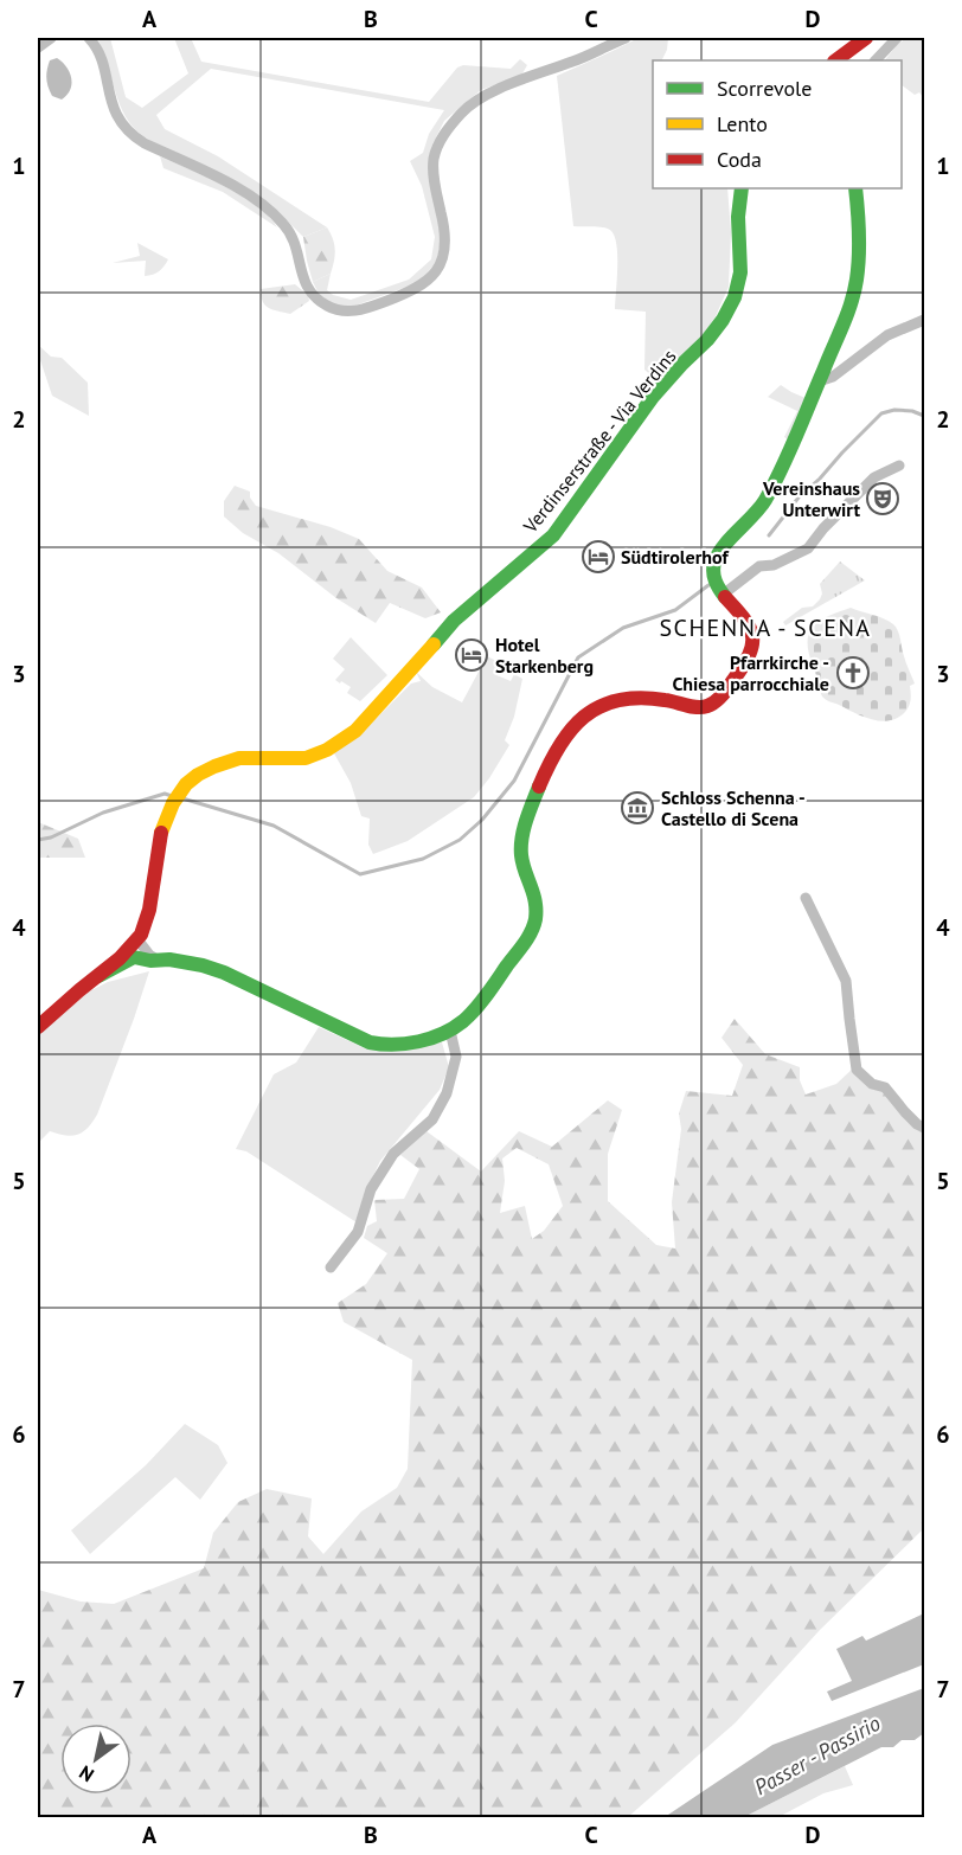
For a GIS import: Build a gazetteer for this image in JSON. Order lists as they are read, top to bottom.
{
  "streets": {
    "street": ["Verdinserstraße - Via Verdins"]
  },
  "districts": ["SCHENNA - SCENA"],
  "water": ["Passer - Passirio"],
  "places": {
    "theatre": ["Vereinshaus Unterwirt"],
    "hotel": ["Südtirolerhof", "Hotel Starkenberg"],
    "church": ["Pfarrkirche - Chiesa parrocchiale"],
    "museum": ["Schloss Schenna - Castello di Scena"]
  },
  "legend": ["Scorrevole", "Lento", "Coda"],
  "north": "bottom left",
  "grid": {
    "columns": [
      "A",
      "B",
      "C",
      "D"
    ],
    "rows": [
      "1",
      "2",
      "3",
      "4",
      "5",
      "6",
      "7"
    ]
  }
}
